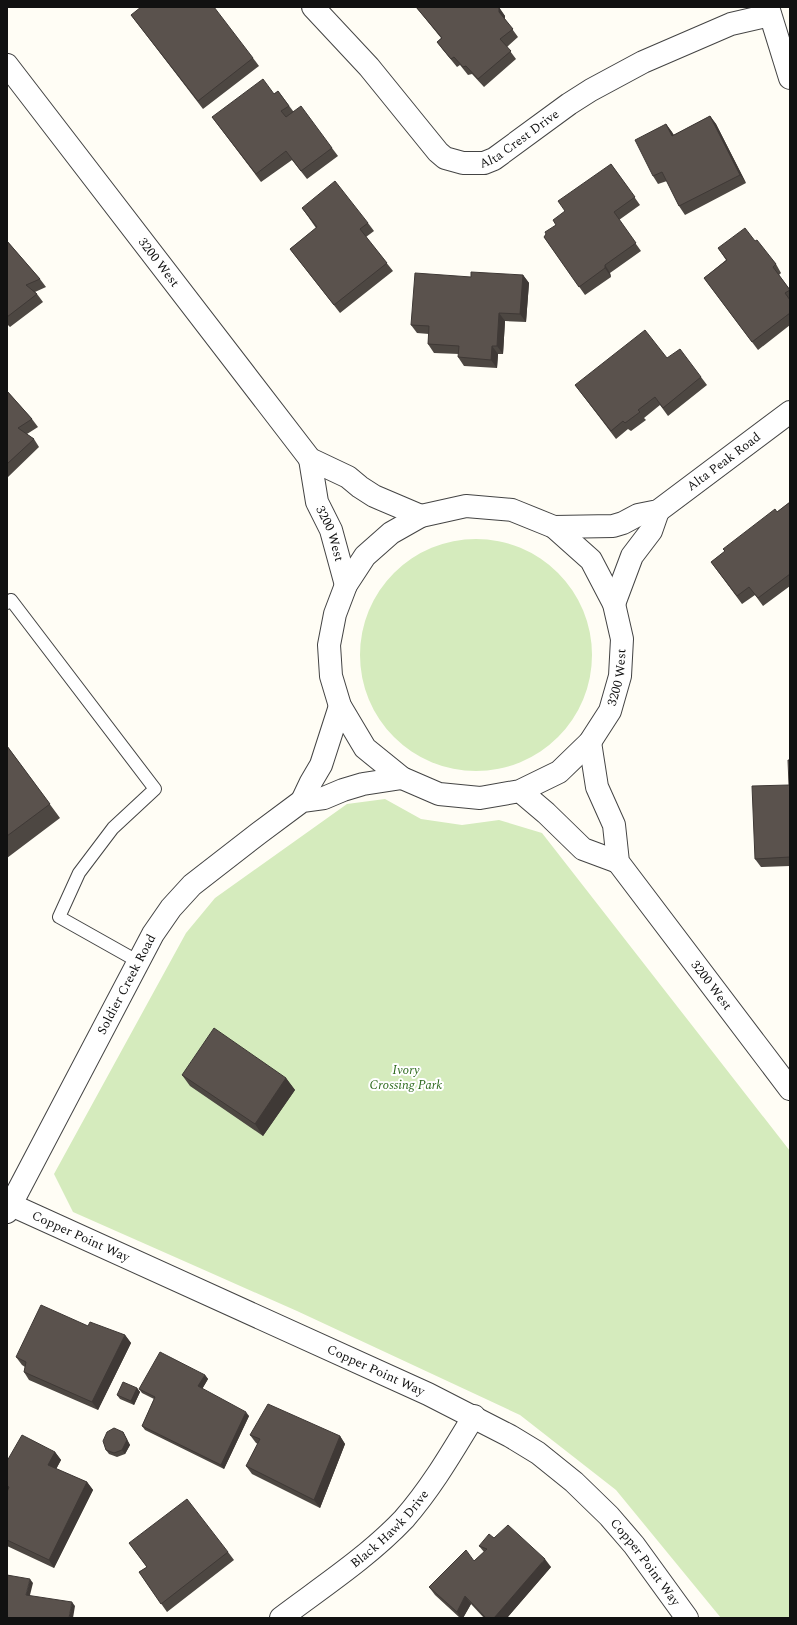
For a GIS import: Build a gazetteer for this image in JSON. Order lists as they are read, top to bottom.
{
  "streets": {
    "street": [
      "Alta Crest Drive",
      "3200 West",
      "Alta Peak Road",
      "Soldier Creek Road",
      "Copper Point Way",
      "Black Hawk Drive"
    ]
  },
  "crossings": [
    ["3200 West", "Alta Peak Road"],
    ["3200 West", "Soldier Creek Road"],
    ["Soldier Creek Road", "Copper Point Way"],
    ["Copper Point Way", "Black Hawk Drive"]
  ],
  "parks": ["Ivory Crossing Park"]
}
